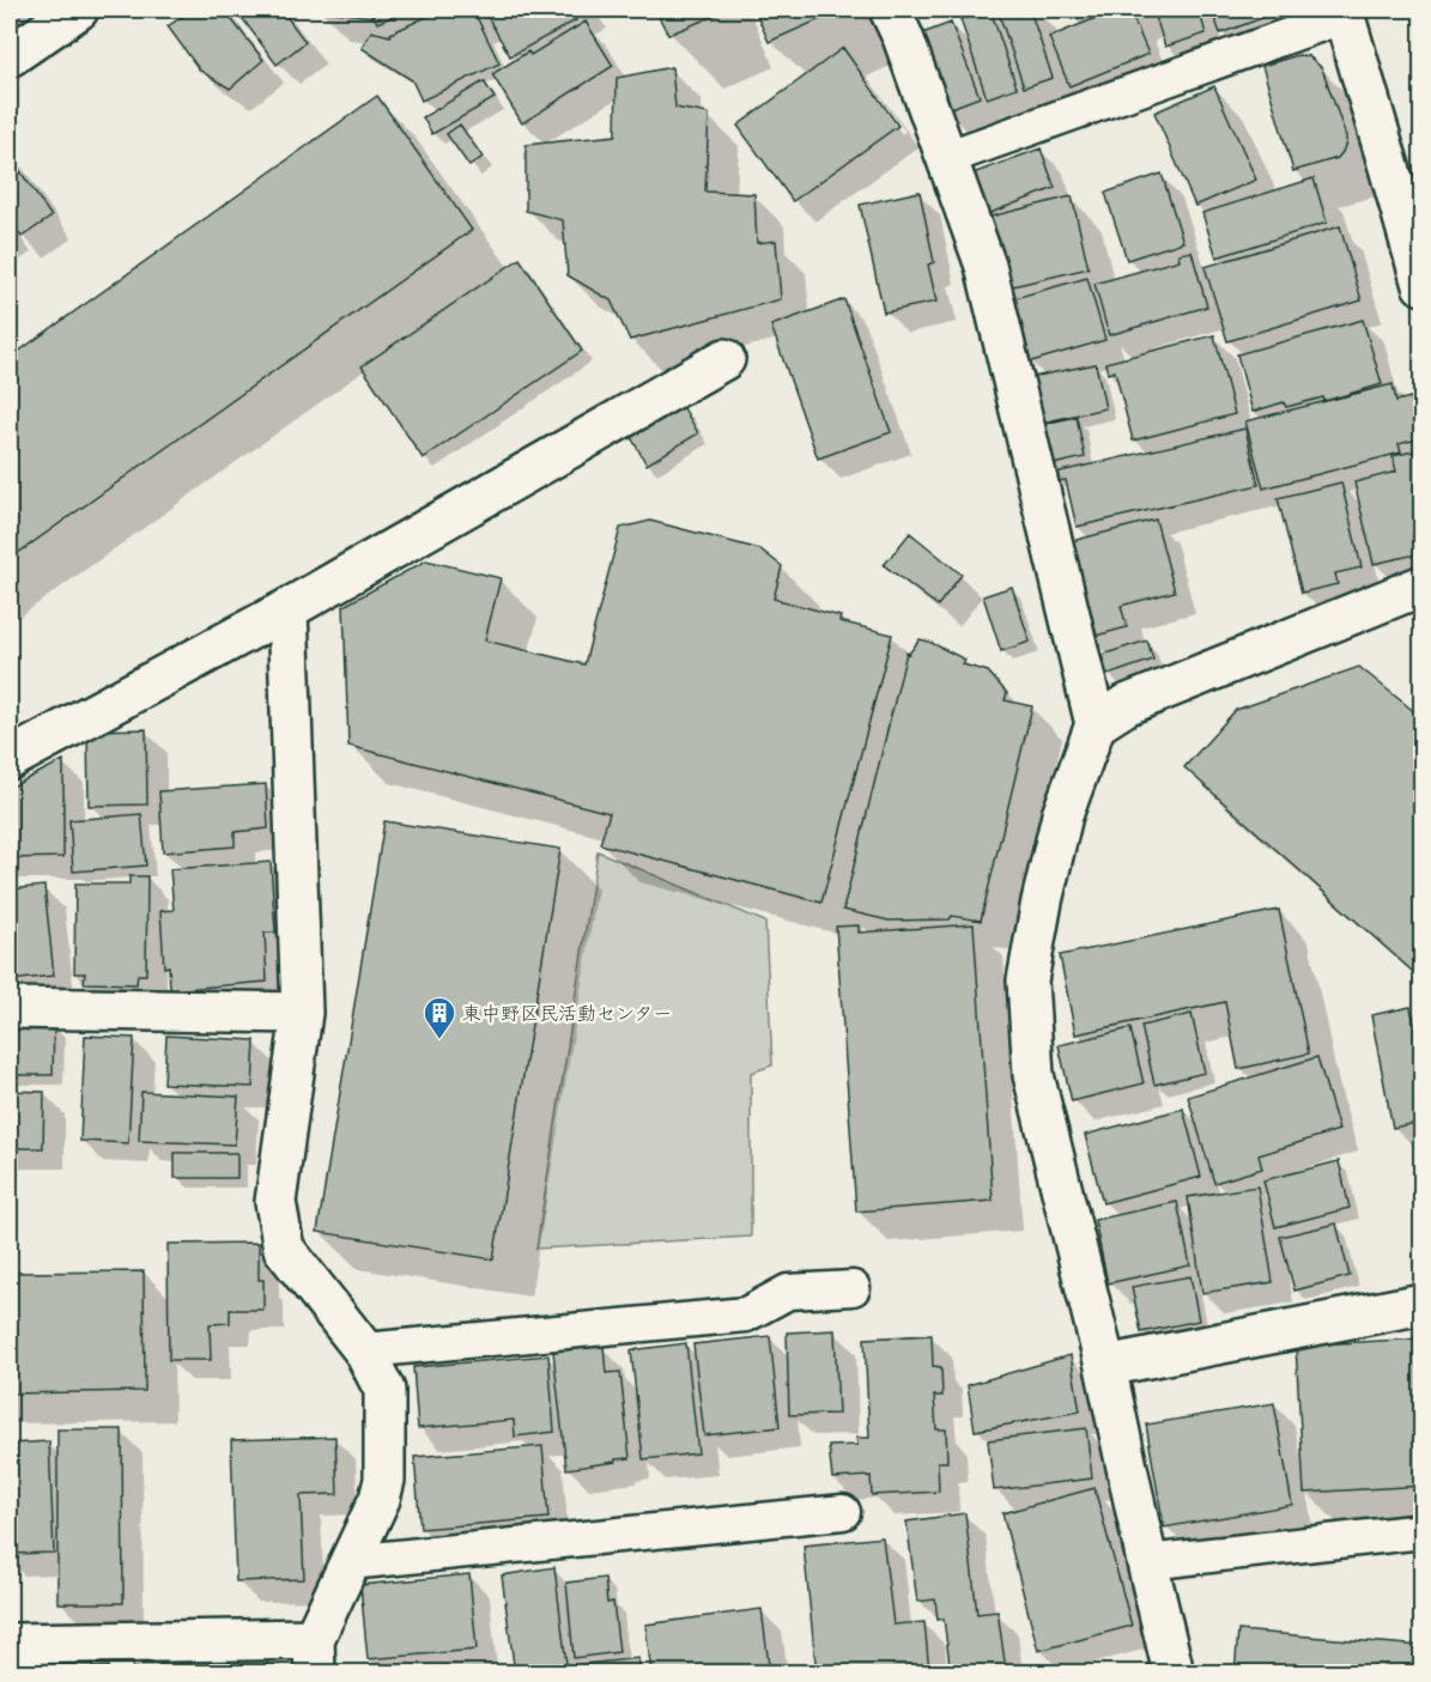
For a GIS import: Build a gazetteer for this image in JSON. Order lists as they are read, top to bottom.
{
  "places": {
    "building": ["東中野区民活動センター"]
  }
}
